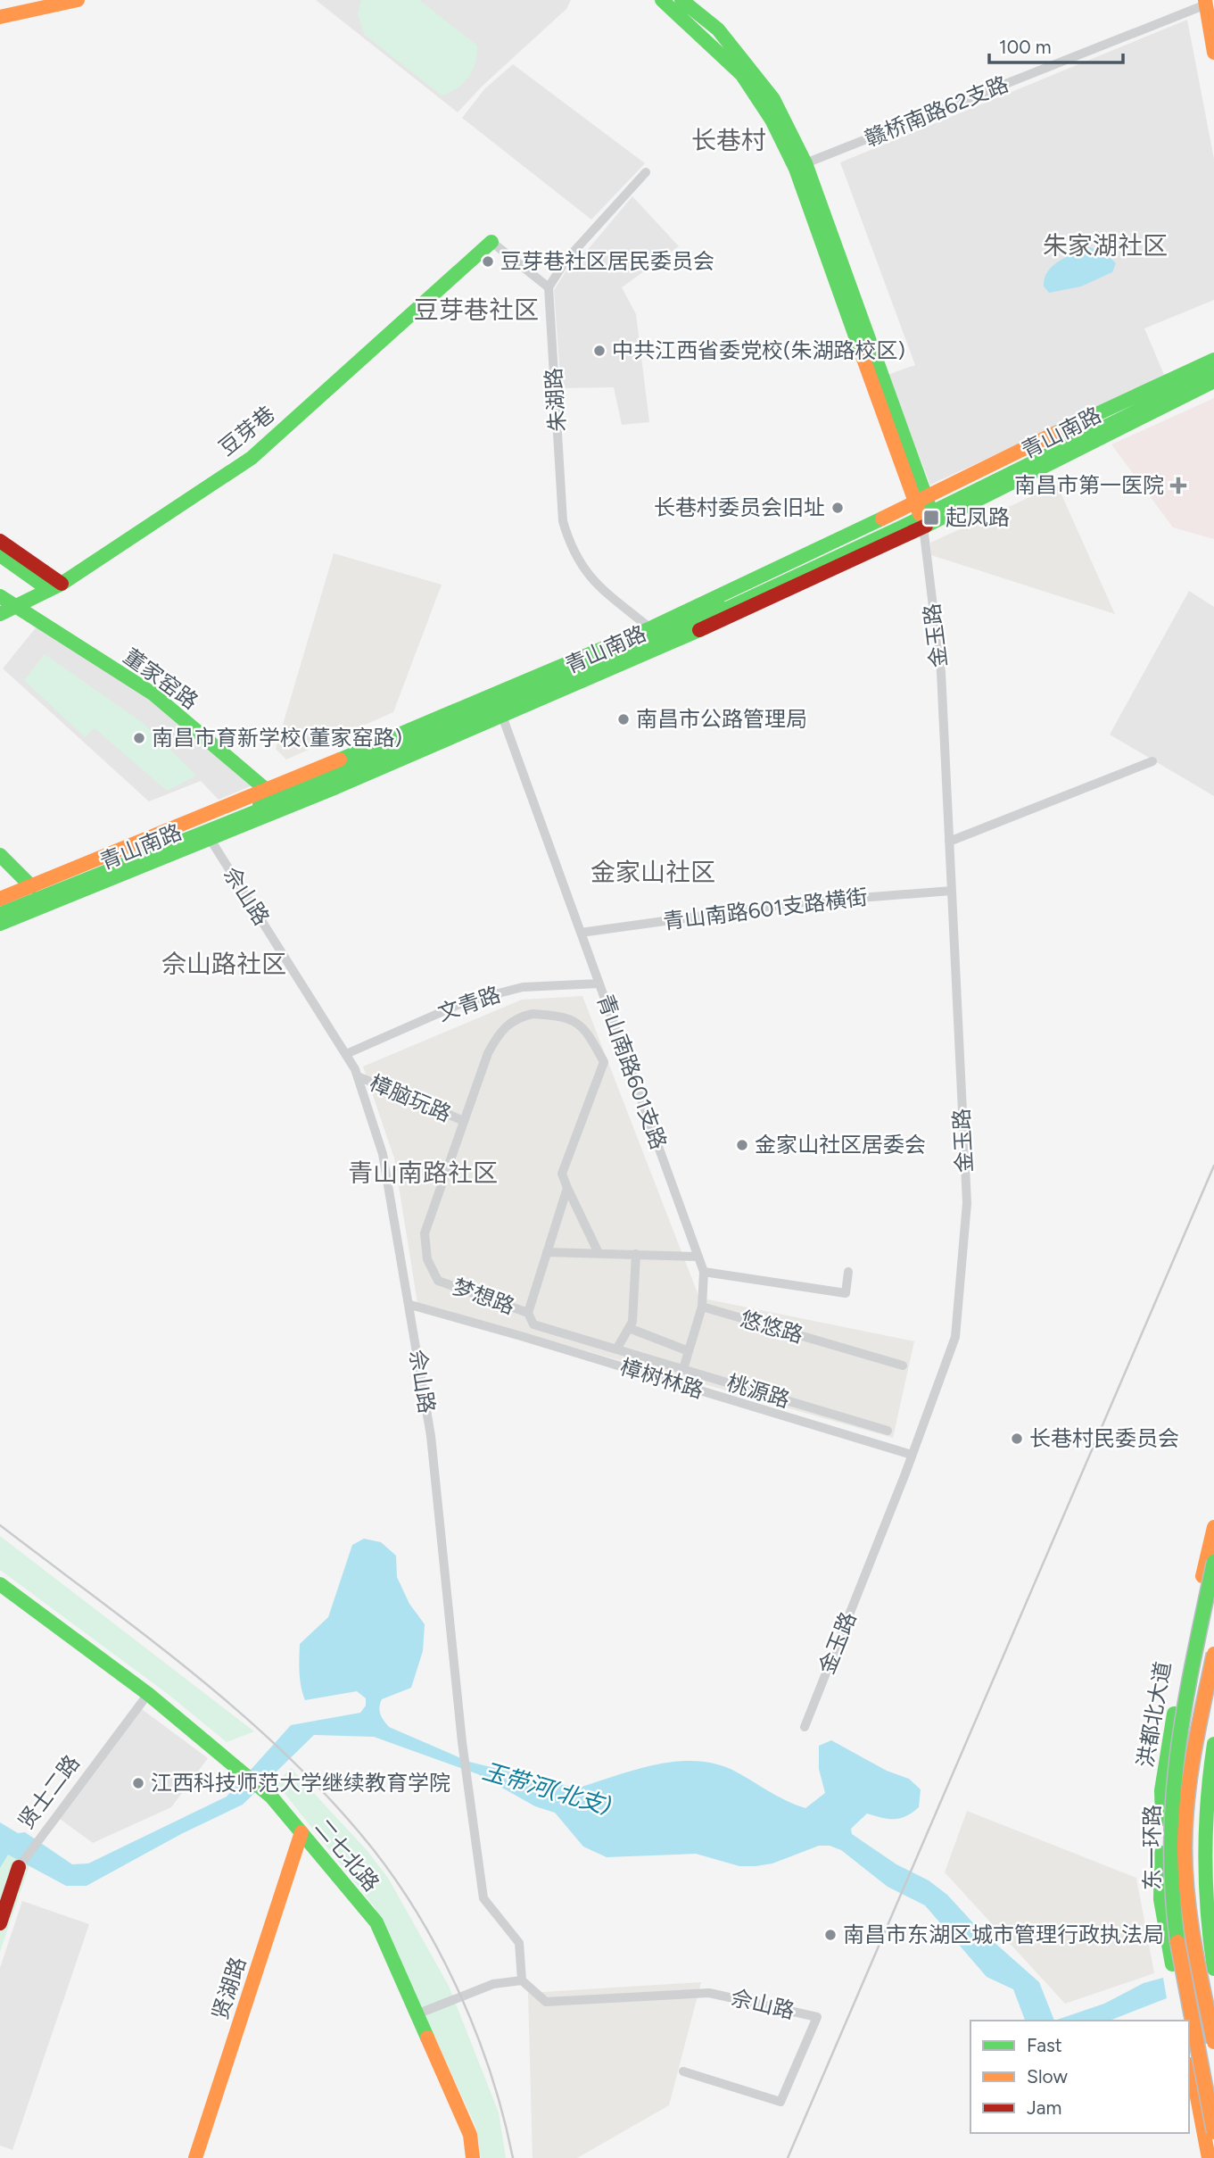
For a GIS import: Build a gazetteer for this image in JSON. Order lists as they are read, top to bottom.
{
  "streets": {
    "main road": [
      "豆芽巷",
      "青山南路",
      "董家窑路",
      "洪都北大道",
      "贤士二路",
      "东一环路",
      "二七北路",
      "贤湖路"
    ],
    "street": [
      "赣桥南路62支路",
      "朱湖路",
      "金玉路",
      "佘山路",
      "青山南路601支路横街",
      "文青路",
      "青山南路601支路",
      "樟脑玩路",
      "梦想路",
      "悠悠路",
      "樟树林路",
      "桃源路"
    ]
  },
  "crossings": [
    ["朱湖路", "青山南路"],
    ["豆芽巷", "董家窑路"],
    ["青山南路", "金玉路"],
    ["青山南路", "董家窑路"],
    ["青山南路", "佘山路"],
    ["青山南路", "青山南路601支路"],
    ["金玉路", "青山南路601支路横街"],
    ["金玉路", "樟树林路"],
    ["佘山路", "文青路"],
    ["佘山路", "樟脑玩路"],
    ["佘山路", "樟树林路"],
    ["青山南路601支路横街", "青山南路601支路"],
    ["文青路", "青山南路601支路"],
    ["樟脑玩路", "梦想路"],
    ["梦想路", "桃源路"],
    ["贤士二路", "二七北路"],
    ["二七北路", "贤湖路"]
  ],
  "districts": [
    "长巷村",
    "朱家湖社区",
    "豆芽巷社区",
    "金家山社区",
    "佘山路社区",
    "青山南路社区"
  ],
  "water": ["玉带河(北支)"],
  "places": {
    "other": [
      "豆芽巷社区居民委员会",
      "中共江西省委党校(朱湖路校区)",
      "长巷村委员会旧址",
      "南昌市公路管理局",
      "南昌市育新学校(董家窑路)",
      "金家山社区居委会",
      "长巷村民委员会",
      "江西科技师范大学继续教育学院",
      "南昌市东湖区城市管理行政执法局"
    ],
    "health": ["南昌市第一医院"],
    "transit": ["起凤路"]
  },
  "legend": ["Fast", "Slow", "Jam"],
  "scale_bar": "100 m"
}
